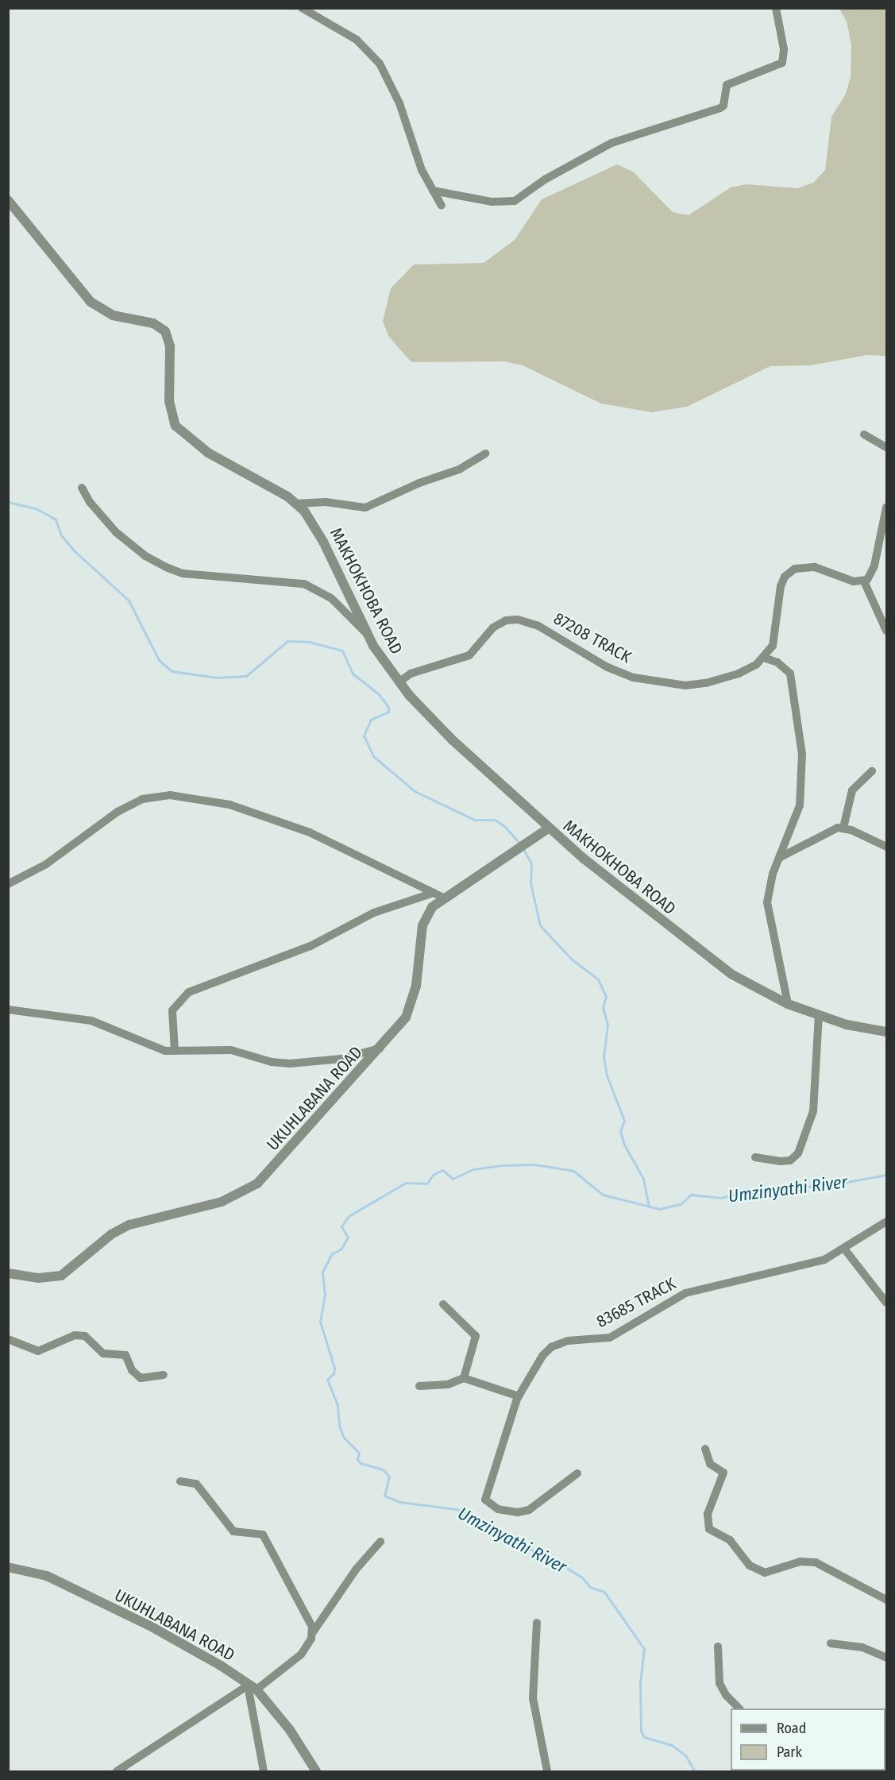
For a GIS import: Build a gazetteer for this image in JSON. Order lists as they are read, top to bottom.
{
  "streets": {
    "street": [
      "MAKHOKHOBA ROAD",
      "87208 TRACK",
      "UKUHLABANA ROAD",
      "83685 TRACK"
    ]
  },
  "crossings": [
    ["MAKHOKHOBA ROAD", "87208 TRACK"],
    ["MAKHOKHOBA ROAD", "UKUHLABANA ROAD"]
  ],
  "water": ["Umzinyathi River"],
  "legend": ["Road", "Park"]
}
